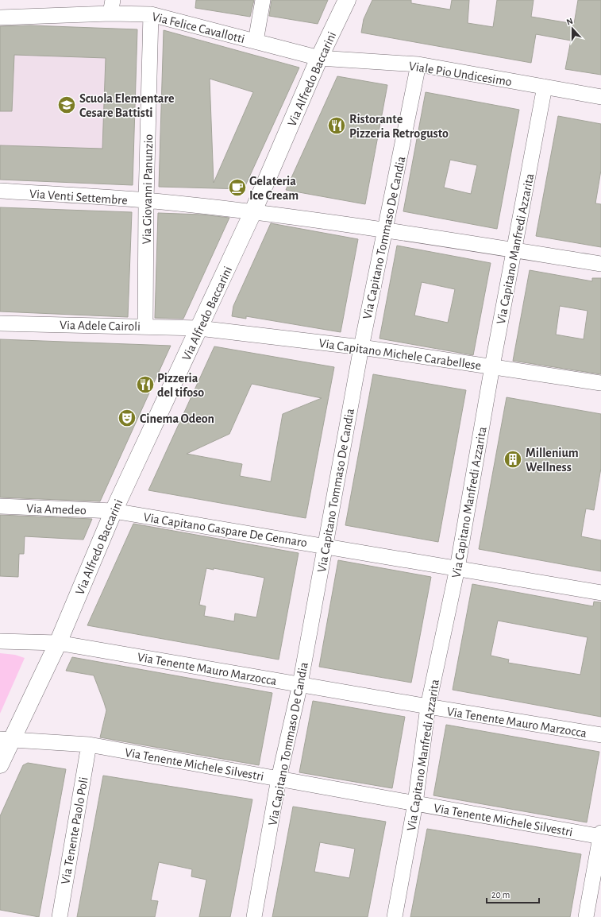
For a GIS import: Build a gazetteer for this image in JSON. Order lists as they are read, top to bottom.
{
  "streets": {
    "street": [
      "Via Felice Cavallotti",
      "Viale Pio Undicesimo",
      "Via Alfredo Baccarini",
      "Via Giovanni Panunzio",
      "Via Venti Settembre",
      "Via Capitano Tommaso De Candia",
      "Via Capitano Manfredi Azzarita",
      "Via Adele Cairoli",
      "Via Capitano Michele Carabellese",
      "Via Amedeo",
      "Via Capitano Gaspare De Gennaro",
      "Via Tenente Mauro Marzocca",
      "Via Tenente Michele Silvestri",
      "Via Tenente Paolo Poli"
    ]
  },
  "crossings": [
    ["Via Felice Cavallotti", "Viale Pio Undicesimo"],
    ["Via Felice Cavallotti", "Via Alfredo Baccarini"],
    ["Via Felice Cavallotti", "Via Giovanni Panunzio"],
    ["Viale Pio Undicesimo", "Via Alfredo Baccarini"],
    ["Viale Pio Undicesimo", "Via Capitano Tommaso De Candia"],
    ["Viale Pio Undicesimo", "Via Capitano Manfredi Azzarita"],
    ["Via Alfredo Baccarini", "Via Venti Settembre"],
    ["Via Alfredo Baccarini", "Via Adele Cairoli"],
    ["Via Alfredo Baccarini", "Via Capitano Michele Carabellese"],
    ["Via Alfredo Baccarini", "Via Amedeo"],
    ["Via Alfredo Baccarini", "Via Capitano Gaspare De Gennaro"],
    ["Via Alfredo Baccarini", "Via Tenente Mauro Marzocca"],
    ["Via Alfredo Baccarini", "Via Tenente Michele Silvestri"],
    ["Via Giovanni Panunzio", "Via Venti Settembre"],
    ["Via Giovanni Panunzio", "Via Adele Cairoli"],
    ["Via Venti Settembre", "Via Capitano Tommaso De Candia"],
    ["Via Venti Settembre", "Via Capitano Manfredi Azzarita"],
    ["Via Capitano Tommaso De Candia", "Via Capitano Michele Carabellese"],
    ["Via Capitano Tommaso De Candia", "Via Capitano Gaspare De Gennaro"],
    ["Via Capitano Tommaso De Candia", "Via Tenente Mauro Marzocca"],
    ["Via Capitano Tommaso De Candia", "Via Tenente Michele Silvestri"],
    ["Via Capitano Manfredi Azzarita", "Via Capitano Michele Carabellese"],
    ["Via Capitano Manfredi Azzarita", "Via Capitano Gaspare De Gennaro"],
    ["Via Capitano Manfredi Azzarita", "Via Tenente Mauro Marzocca"],
    ["Via Capitano Manfredi Azzarita", "Via Tenente Michele Silvestri"],
    ["Via Adele Cairoli", "Via Capitano Michele Carabellese"],
    ["Via Amedeo", "Via Capitano Gaspare De Gennaro"],
    ["Via Tenente Michele Silvestri", "Via Tenente Paolo Poli"]
  ],
  "places": {
    "school or university": ["Scuola Elementare Cesare Battisti"],
    "restaurant": ["Ristorante Pizzeria Retrogusto", "Pizzeria del tifoso"],
    "cafe": ["Gelateria Ice Cream"],
    "theatre": ["Cinema Odeon"],
    "building": ["Millenium Wellness"]
  },
  "scale_bar": "20 m",
  "north": "top"
}
